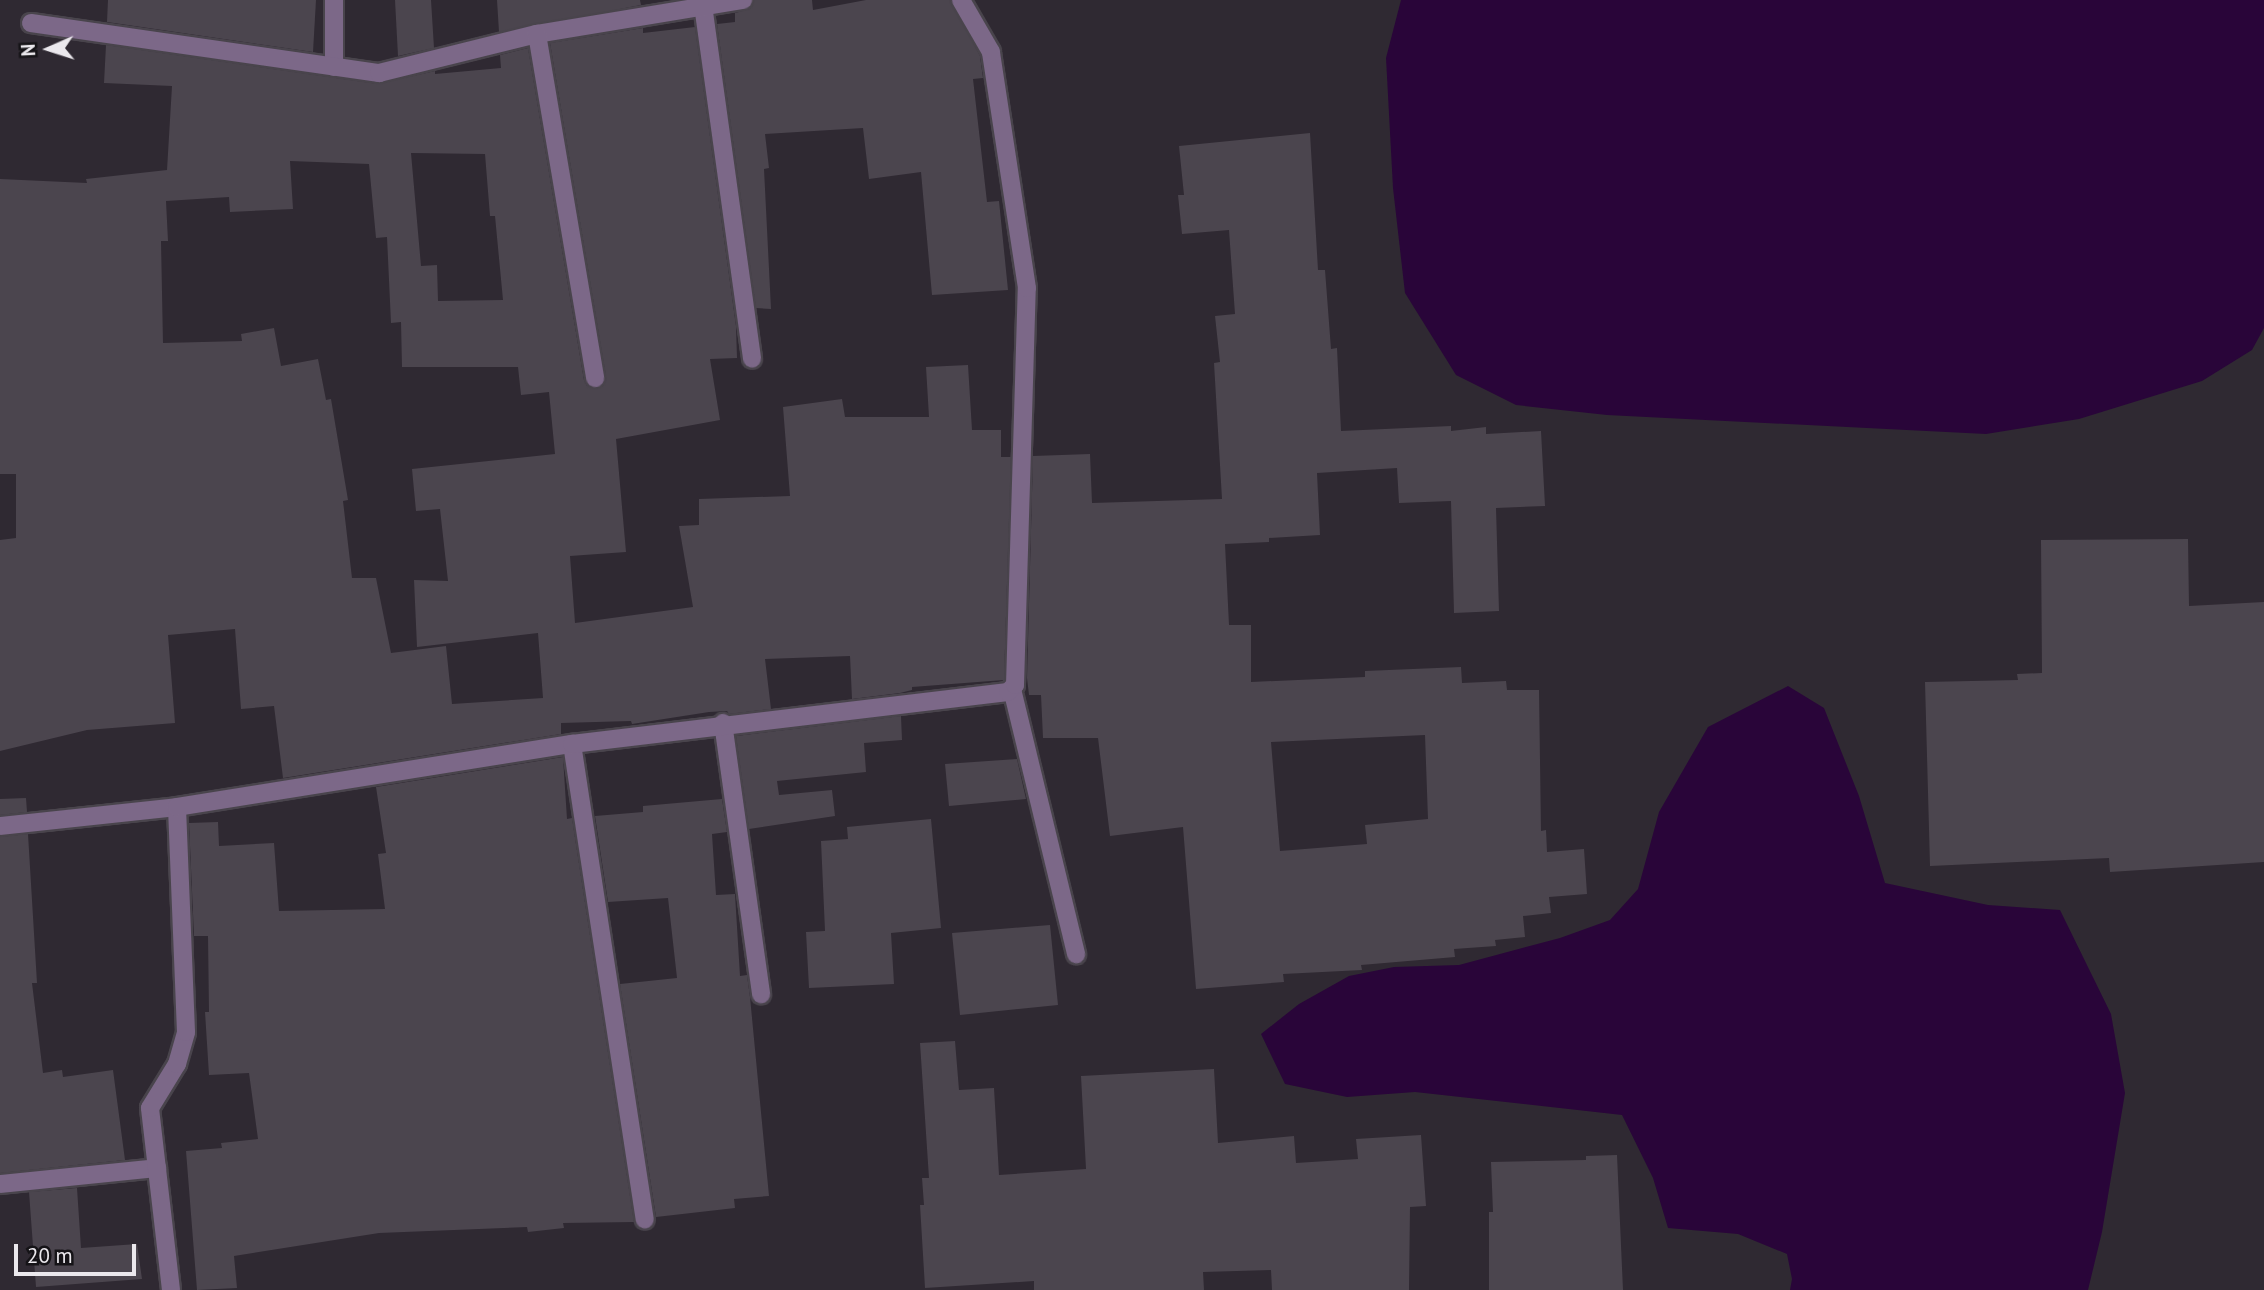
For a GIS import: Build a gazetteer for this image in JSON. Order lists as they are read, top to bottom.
{
  "scale_bar": "20 m",
  "north": "left"
}
